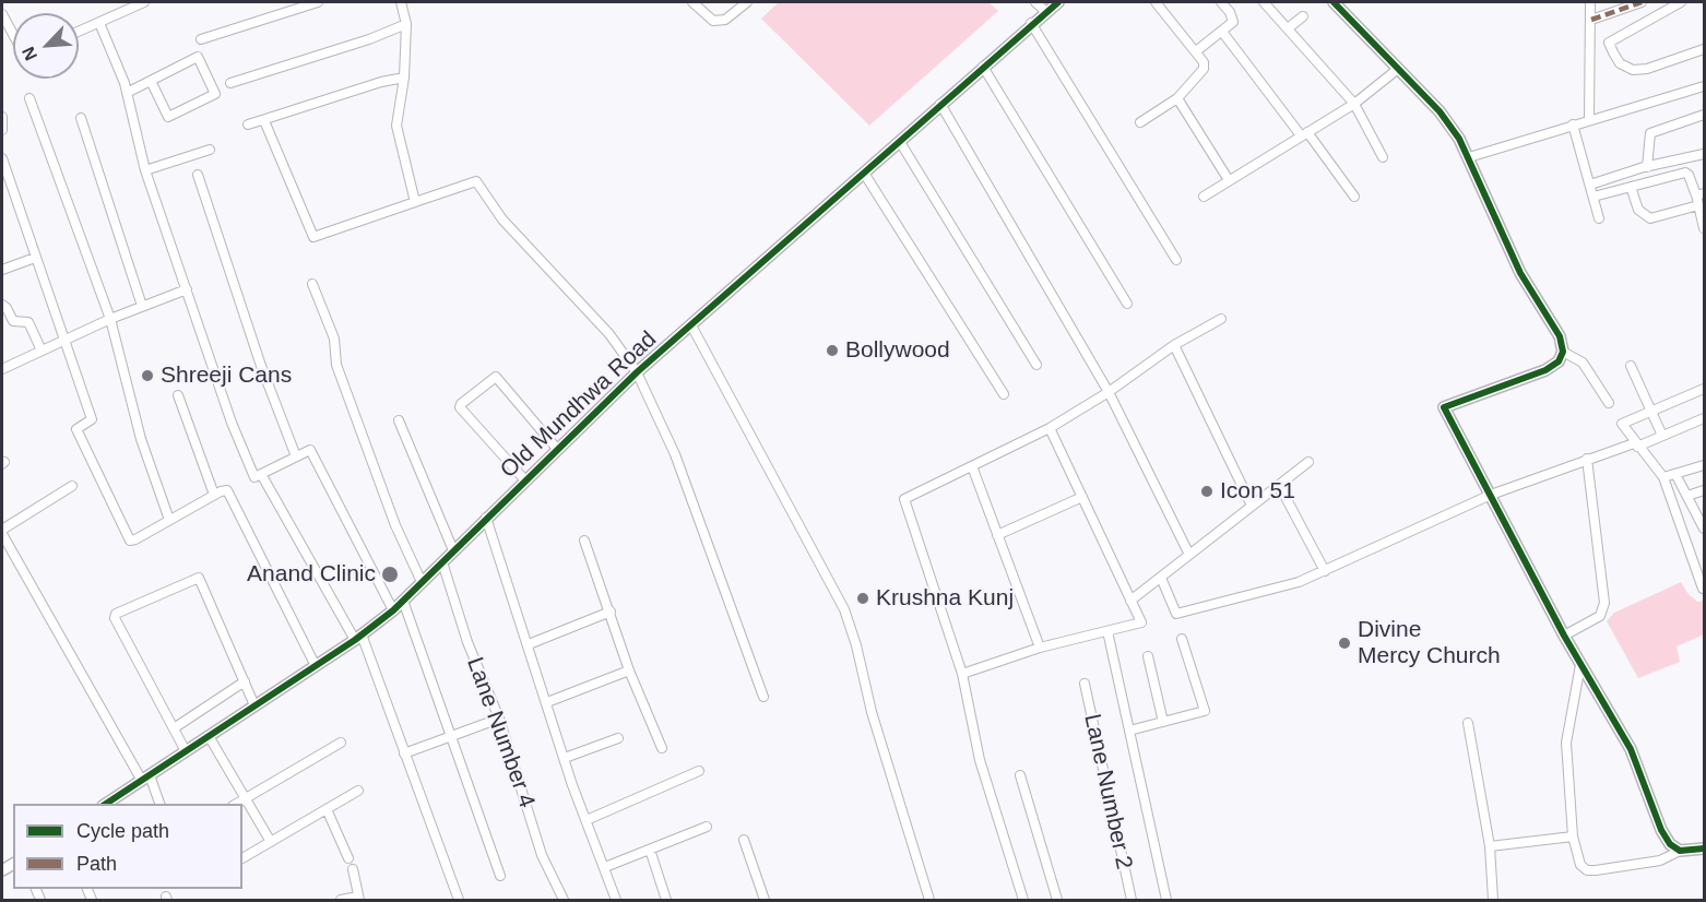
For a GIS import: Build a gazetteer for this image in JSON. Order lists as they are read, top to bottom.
{
  "streets": {
    "street": ["Old Mundhwa Road", "Lane Number 4", "Lane Number 2"]
  },
  "crossings": [
    ["Old Mundhwa Road", "Lane Number 4"]
  ],
  "places": [
    "Bollywood",
    "Shreeji Cans",
    "Icon 51",
    "Anand Clinic",
    "Krushna Kunj",
    "Divine Mercy Church"
  ],
  "legend": ["Cycle path", "Path"],
  "north": "bottom left"
}
